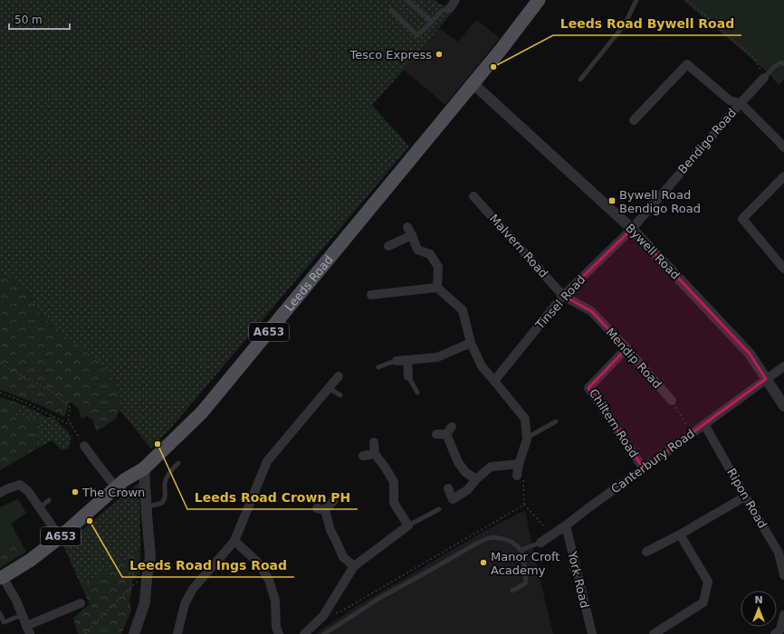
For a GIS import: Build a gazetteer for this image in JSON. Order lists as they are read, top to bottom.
{
  "streets": {
    "main road": ["Leeds Road", "A653"],
    "street": [
      "Bendigo Road",
      "Malvern Road",
      "Bywell Road",
      "Tinsel Road",
      "Mendip Road",
      "Chiltern Road",
      "Canterbury Road",
      "Ripon Road",
      "York Road"
    ]
  },
  "crossings": [
    ["Bendigo Road", "Bywell Road"],
    ["Bendigo Road", "Tinsel Road"],
    ["Malvern Road", "Tinsel Road"],
    ["Malvern Road", "Mendip Road"],
    ["Bywell Road", "Leeds Road"],
    ["Bywell Road", "Tinsel Road"],
    ["Bywell Road", "Canterbury Road"],
    ["Tinsel Road", "Mendip Road"],
    ["Mendip Road", "Chiltern Road"],
    ["Chiltern Road", "Canterbury Road"],
    ["Canterbury Road", "Ripon Road"],
    ["Canterbury Road", "York Road"]
  ],
  "places": {
    "other": [
      "Tesco Express",
      "Leeds Road Bywell Road",
      "Leeds Road Crown PH",
      "The Crown",
      "Leeds Road Ings Road",
      "Manor Croft Academy"
    ],
    "transit": ["Bywell Road Bendigo Road"]
  },
  "scale_bar": "50 m",
  "north": "top"
}
